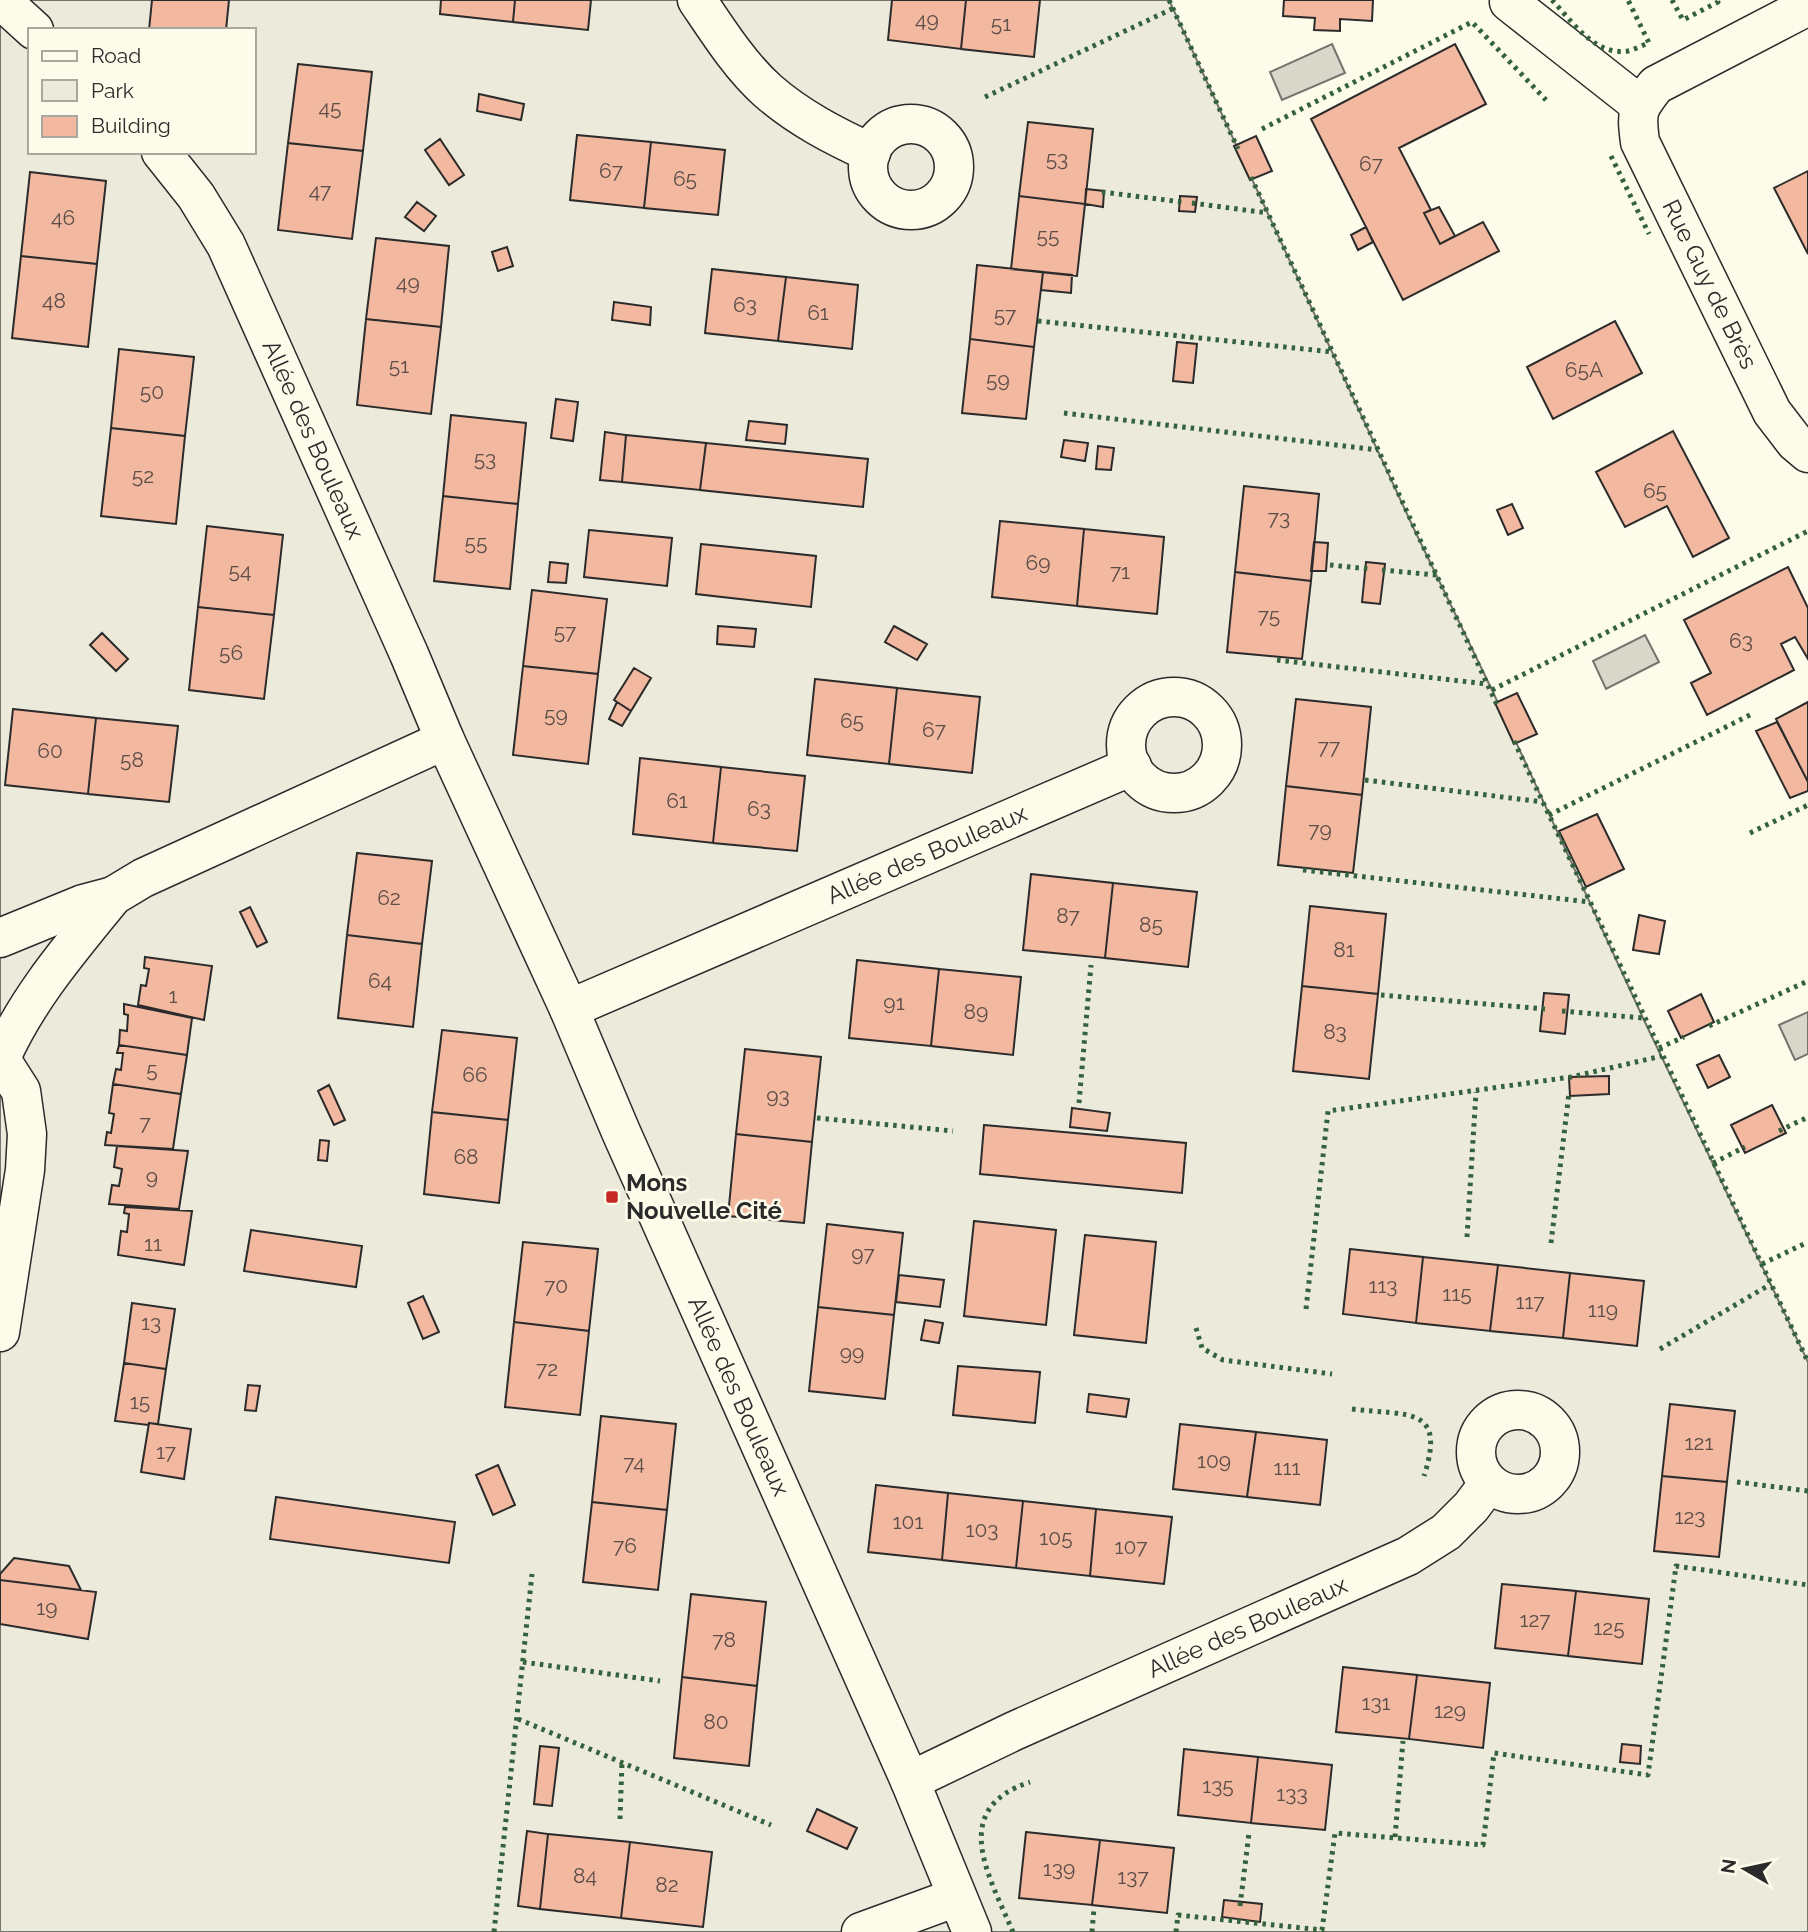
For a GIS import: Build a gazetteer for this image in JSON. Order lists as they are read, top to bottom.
{
  "streets": {
    "street": ["Rue Guy de Brès", "Allée des Bouleaux"]
  },
  "places": {
    "transit": ["Mons Nouvelle Cité"]
  },
  "house_numbers": [
    "49",
    "51",
    "45",
    "53",
    "67",
    "67",
    "65",
    "47",
    "46",
    "55",
    "49",
    "48",
    "63",
    "61",
    "57",
    "51",
    "65A",
    "59",
    "50",
    "53",
    "52",
    "65",
    "73",
    "55",
    "69",
    "54",
    "71",
    "75",
    "57",
    "63",
    "56",
    "59",
    "65",
    "67",
    "77",
    "60",
    "58",
    "61",
    "63",
    "79",
    "62",
    "87",
    "85",
    "81",
    "64",
    "1",
    "91",
    "89",
    "83",
    "5",
    "66",
    "93",
    "7",
    "68",
    "9",
    "11",
    "97",
    "70",
    "113",
    "115",
    "117",
    "119",
    "13",
    "99",
    "72",
    "15",
    "121",
    "17",
    "109",
    "74",
    "111",
    "123",
    "101",
    "103",
    "105",
    "76",
    "107",
    "19",
    "127",
    "125",
    "78",
    "131",
    "129",
    "80",
    "135",
    "133",
    "139",
    "84",
    "137",
    "82"
  ],
  "legend": ["Road", "Park", "Building"],
  "north": "left"
}
